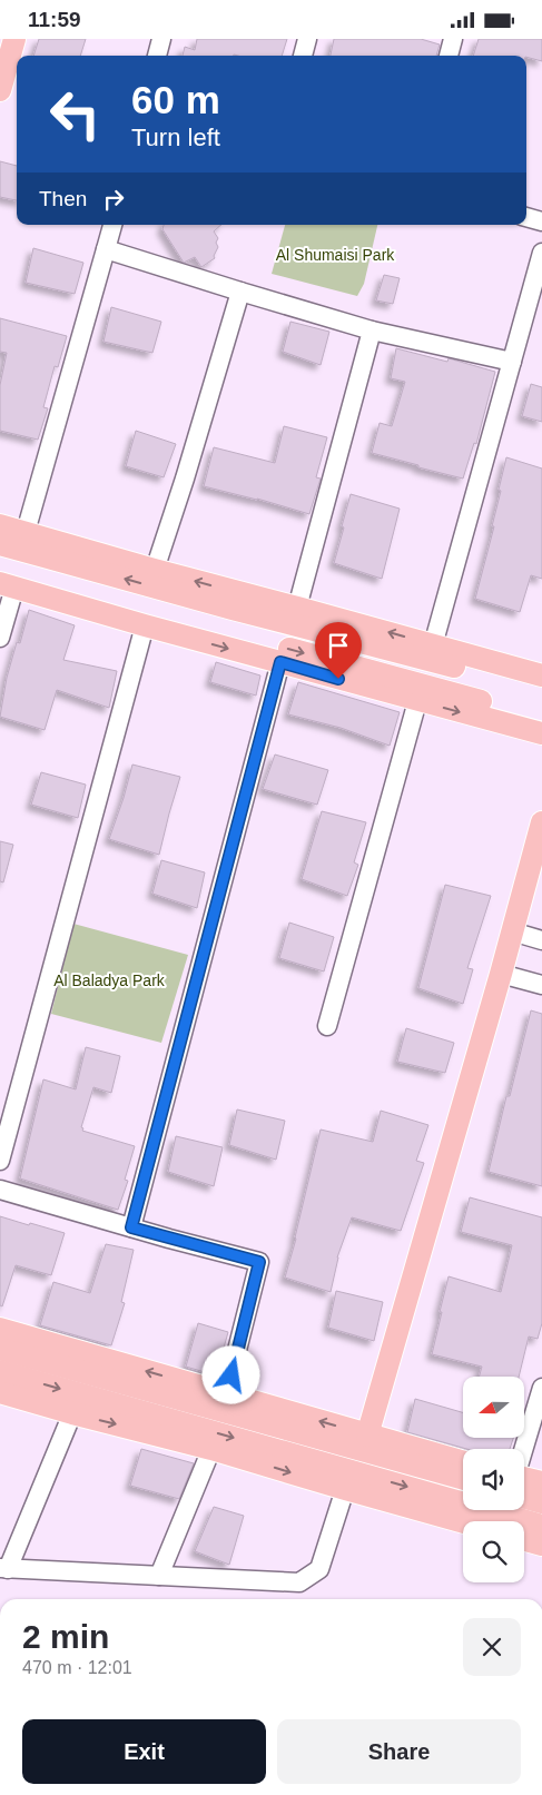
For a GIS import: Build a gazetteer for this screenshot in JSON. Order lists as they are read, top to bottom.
{
  "parks": ["Al Shumaisi Park", "Al Baladya Park"],
  "north": "left",
  "page": {
    "status": "11:59",
    "turn": ["60 m", "Turn left"],
    "then": "Then",
    "heading": ["2 min", "470 m · 12:01"],
    "buttons": ["Exit", "Share"]
  }
}
